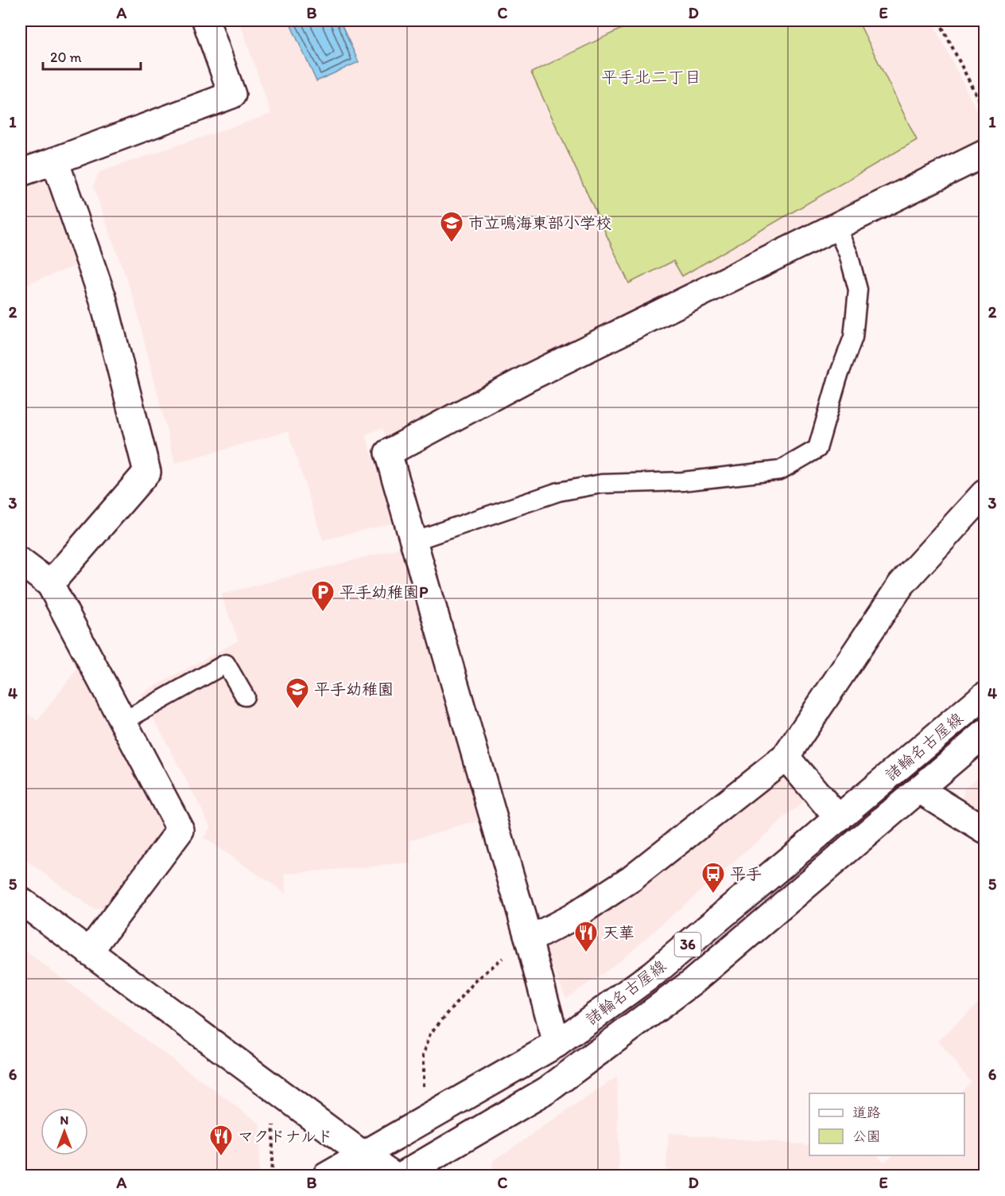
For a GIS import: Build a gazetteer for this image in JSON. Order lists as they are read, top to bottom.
{
  "streets": {
    "street": ["諸輪名古屋線", "36"]
  },
  "districts": ["平手北二丁目"],
  "places": {
    "school or university": ["市立鳴海東部小学校", "平手幼稚園"],
    "parking": ["平手幼稚園P"],
    "bus stop": ["平手"],
    "restaurant": ["天華", "マクドナルド"]
  },
  "legend": ["道路", "公園"],
  "scale_bar": "20 m",
  "north": "top",
  "grid": {
    "columns": [
      "A",
      "B",
      "C",
      "D",
      "E"
    ],
    "rows": [
      "1",
      "2",
      "3",
      "4",
      "5",
      "6"
    ]
  }
}
